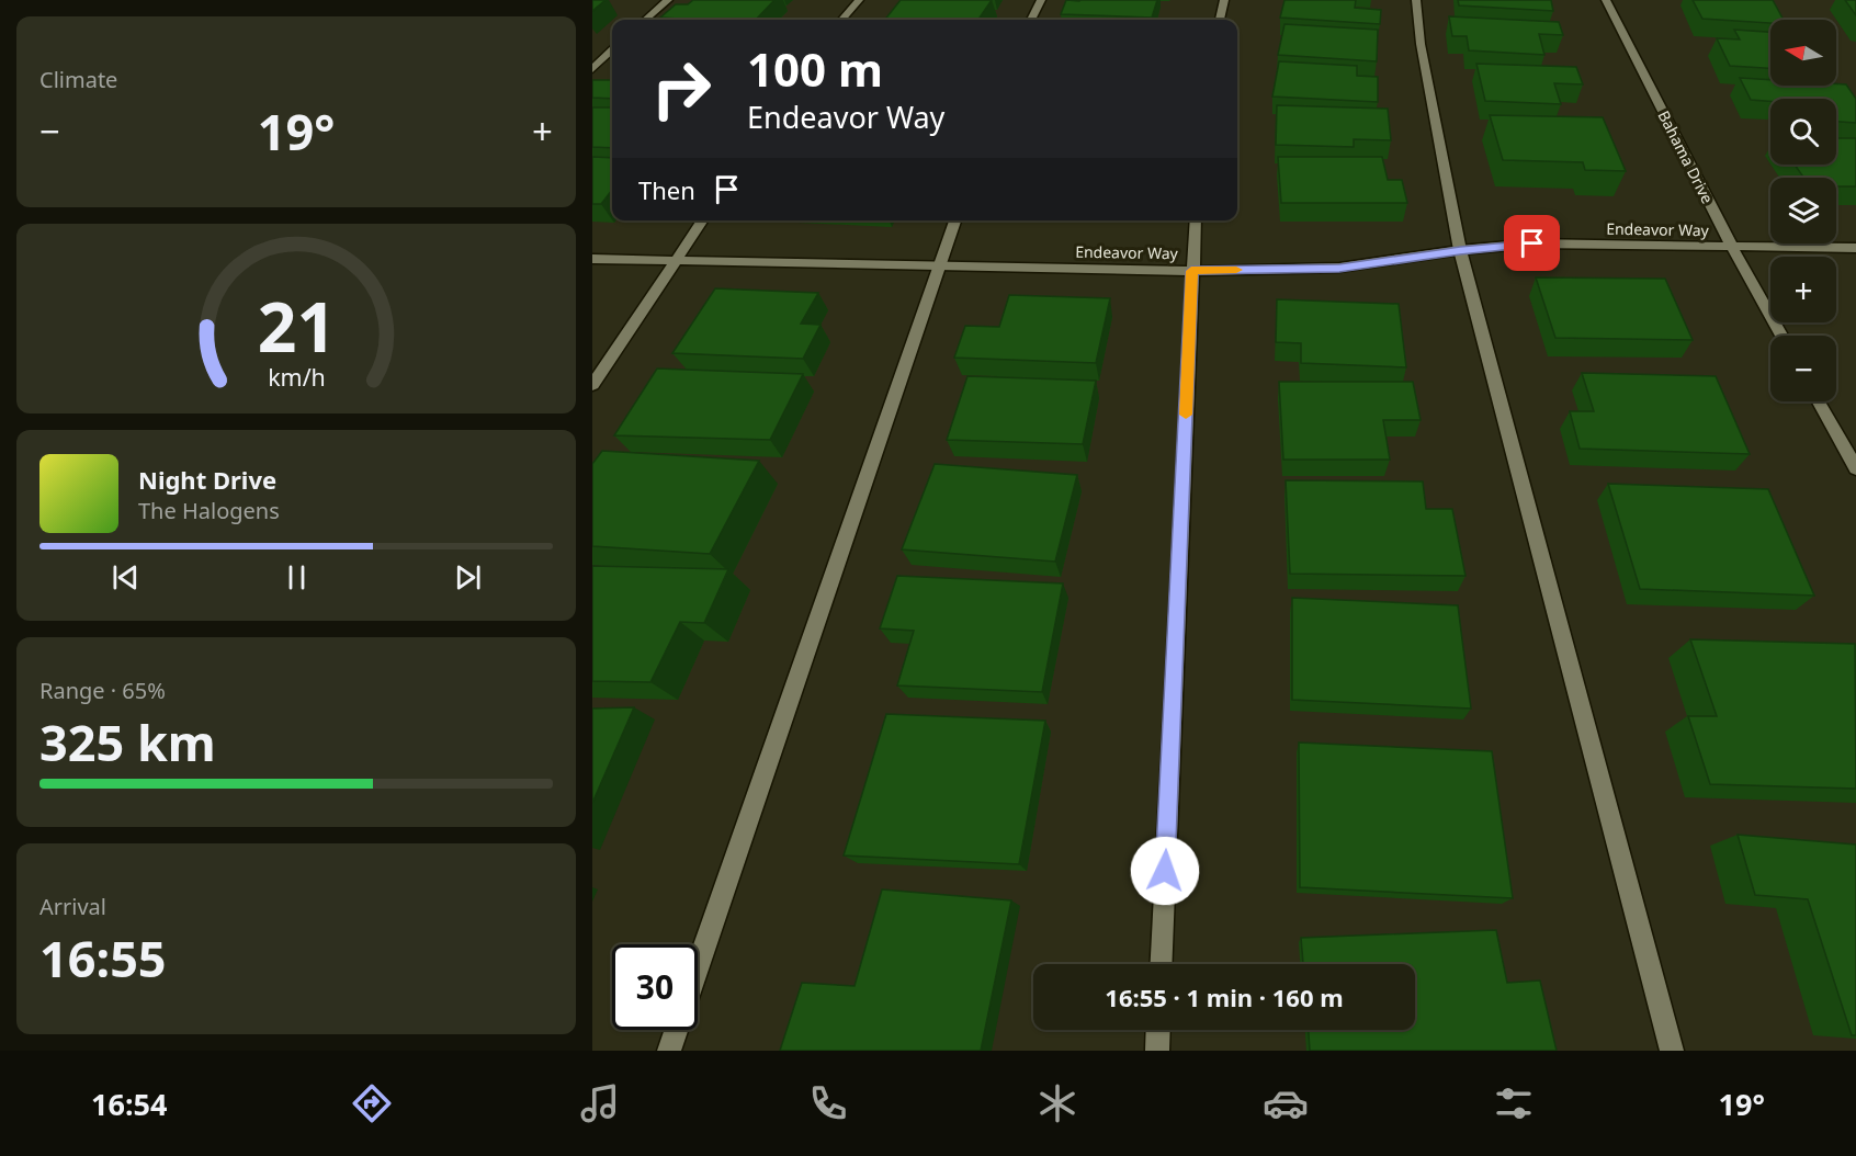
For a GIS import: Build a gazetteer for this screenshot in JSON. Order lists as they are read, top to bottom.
{
  "streets": {
    "street": ["Bahama Drive", "Endeavor Way"]
  },
  "crossings": [
    ["Bahama Drive", "Endeavor Way"]
  ],
  "north": "left",
  "page": {
    "tile": [
      "Climate",
      ["Range · 65%", "325 km"],
      ["Arrival", "16:55"]
    ],
    "map_buttons": ["+", "−"],
    "turn": ["100 m", "Endeavor Way"],
    "heat": ["−", "19°", "+"],
    "then": "Then",
    "song": ["Night Drive", "The Halogens"],
    "limit": "30",
    "trip": "16:55 · 1 min · 160 m",
    "tabs": ["16:54", "19°"],
    "gauge": ["21", "km/h"]
  }
}
